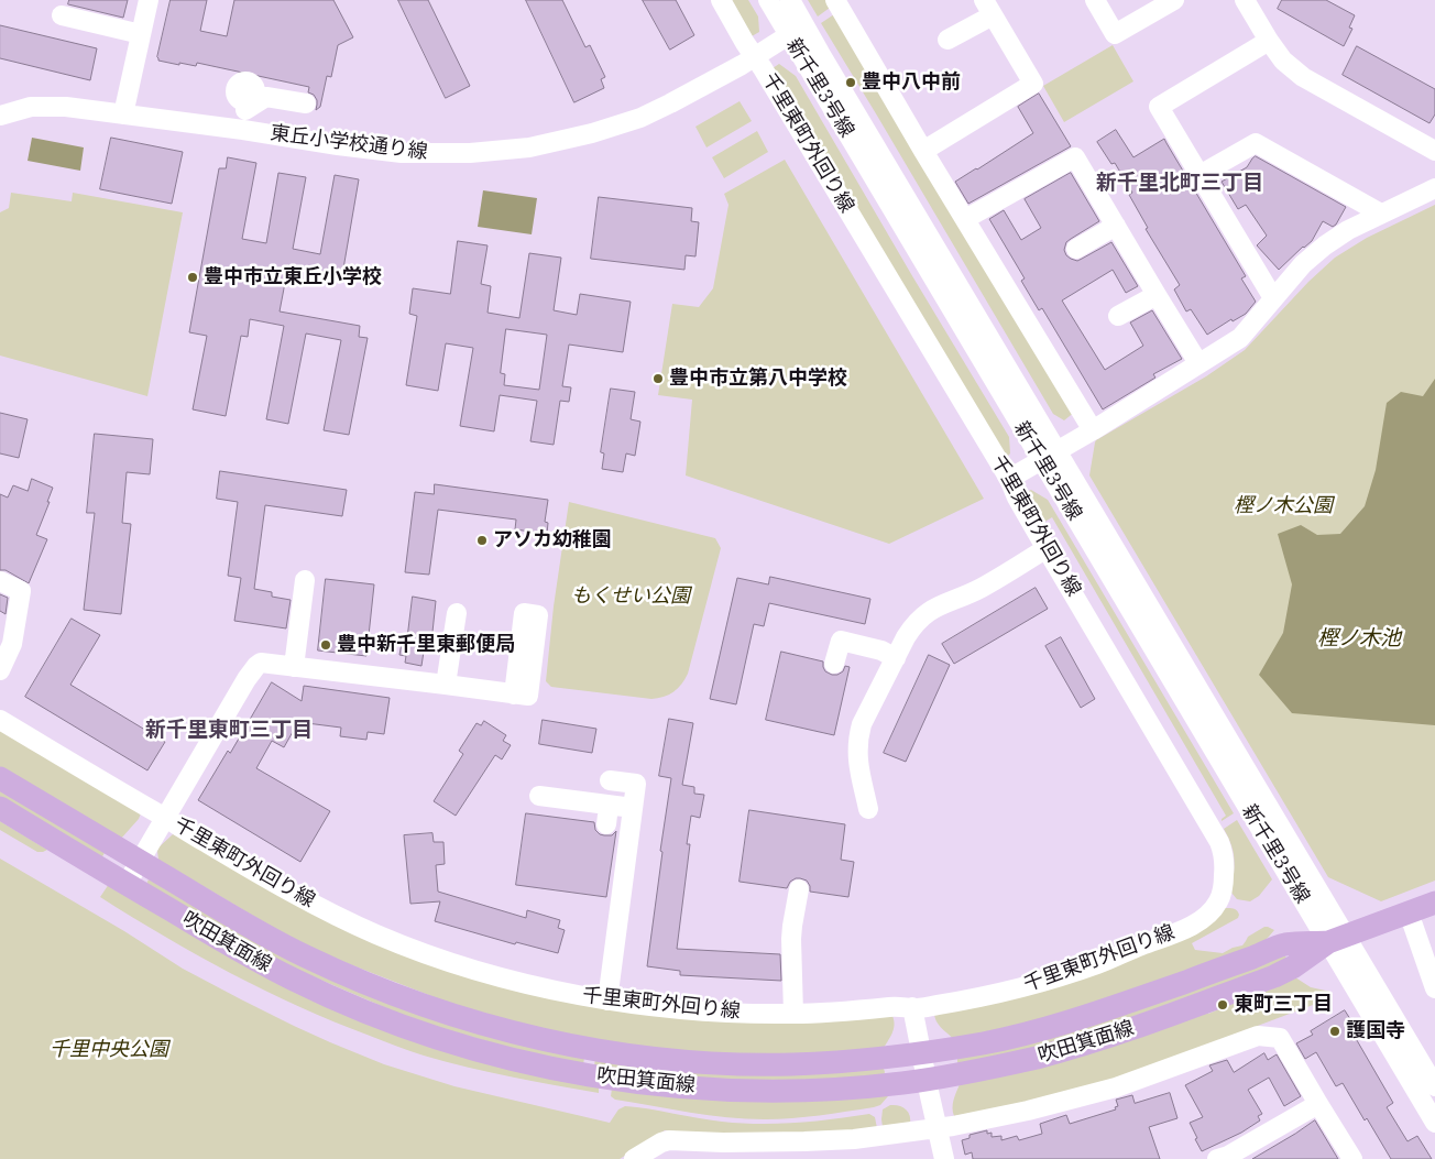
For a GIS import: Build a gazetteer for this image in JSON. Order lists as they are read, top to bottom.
{
  "streets": {
    "main road": ["吹田箕面線"],
    "street": ["新千里3号線", "東丘小学校通り線", "千里東町外回り線"]
  },
  "crossings": [
    ["新千里3号線", "東丘小学校通り線"],
    ["新千里3号線", "吹田箕面線"],
    ["東丘小学校通り線", "千里東町外回り線"]
  ],
  "districts": ["新千里北町三丁目", "新千里東町三丁目"],
  "water": ["樫ノ木池"],
  "parks": ["樫ノ木公園", "もくせい公園", "千里中央公園"],
  "places": [
    "豊中八中前",
    "豊中市立東丘小学校",
    "豊中市立第八中学校",
    "アソカ幼稚園",
    "豊中新千里東郵便局",
    "東町三丁目",
    "護国寺"
  ]
}
